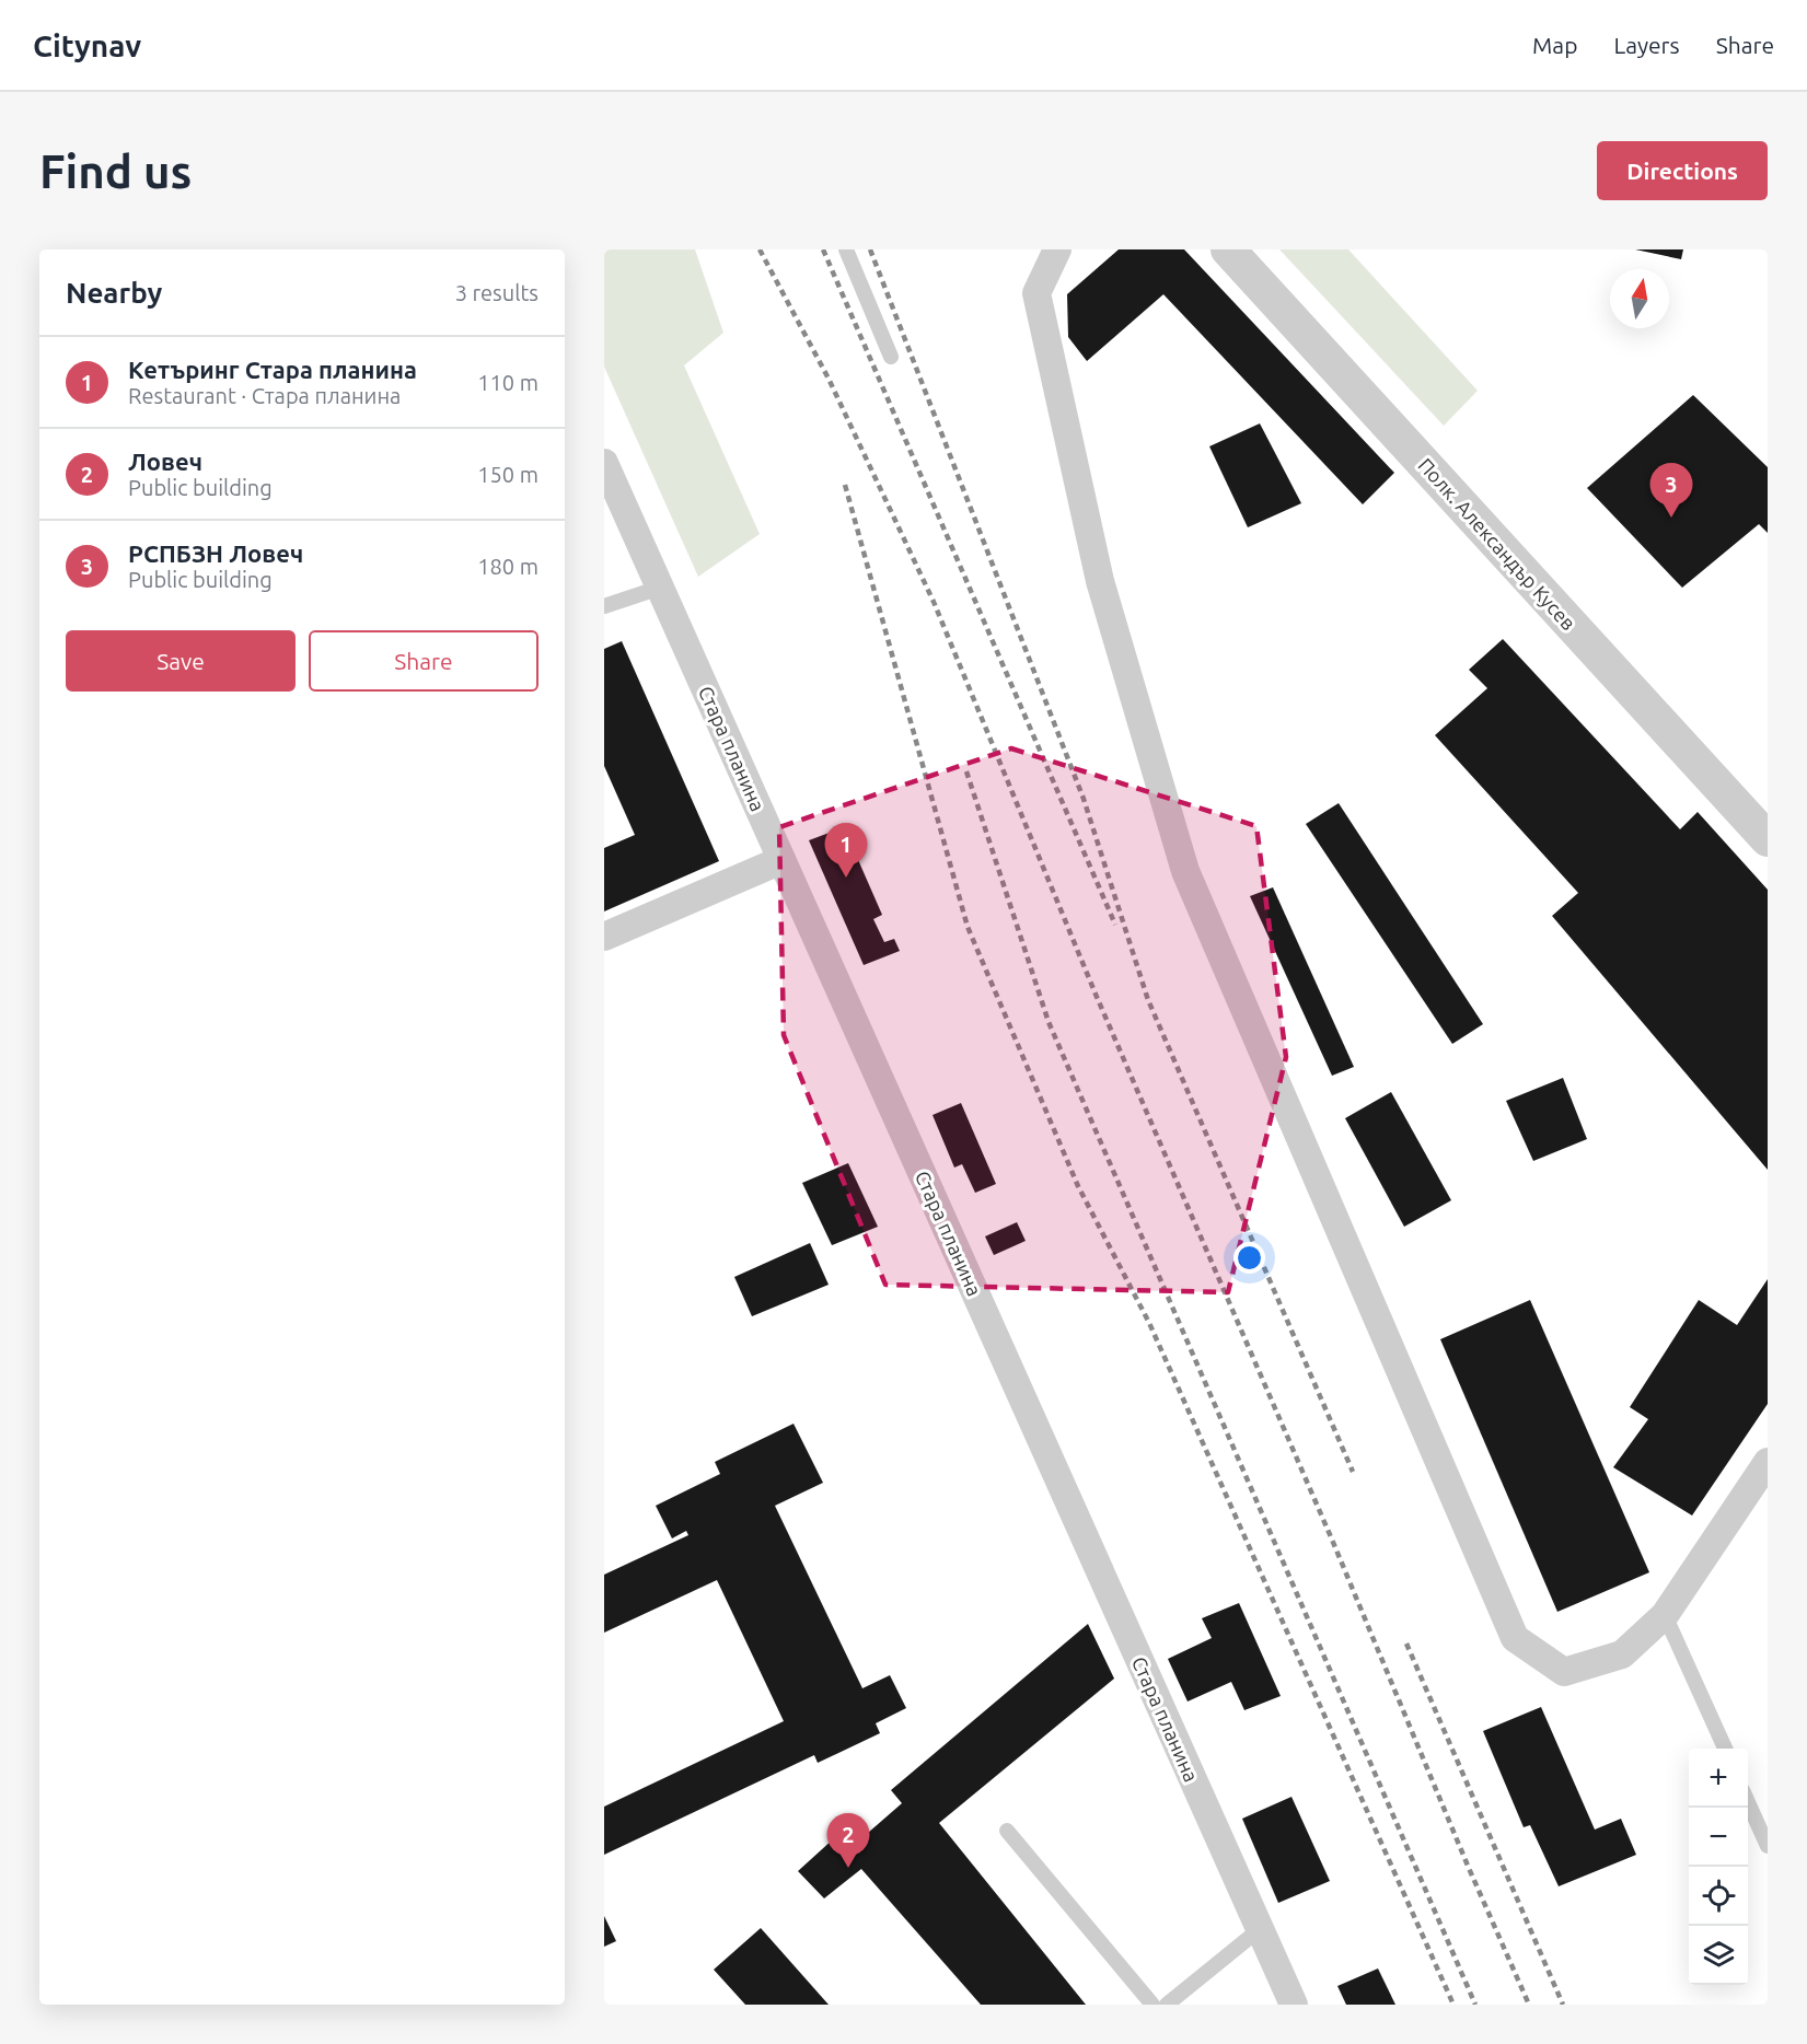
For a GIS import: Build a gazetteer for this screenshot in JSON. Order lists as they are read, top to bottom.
{
  "streets": {
    "street": ["Полк. Александър Кусев", "Стара планина"]
  },
  "north": "top",
  "page": {
    "header": "Citynav",
    "nav": ["Map", "Layers", "Share"],
    "buttons": [
      "Directions",
      ["Save", "Share"]
    ],
    "title": "Find us",
    "heading": ["Nearby", "3 results"],
    "list": [
      {
        "mark": "1",
        "name": "Кетъринг Стара планина",
        "note": "Restaurant · Стара планина",
        "value": "110 m"
      },
      {
        "mark": "2",
        "name": "Ловеч",
        "note": "Public building",
        "value": "150 m"
      },
      {
        "mark": "3",
        "name": "РСПБЗН Ловеч",
        "note": "Public building",
        "value": "180 m"
      }
    ],
    "pins": ["3", "1", "2"],
    "map_buttons": ["+", "−"]
  }
}
